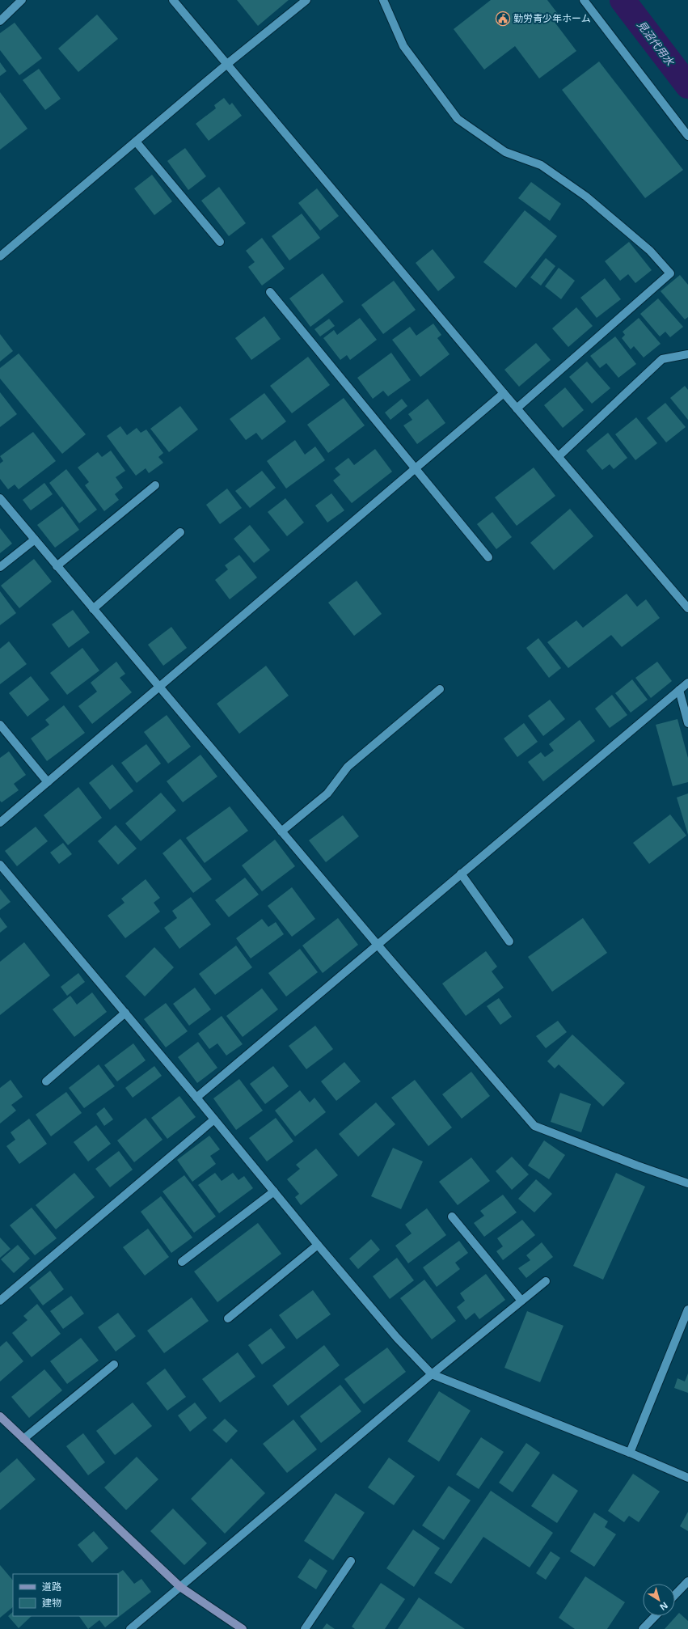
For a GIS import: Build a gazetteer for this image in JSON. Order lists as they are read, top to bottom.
{
  "water": ["見沼代用水"],
  "places": {
    "public building": ["勤労青少年ホーム"]
  },
  "legend": ["道路", "建物"],
  "north": "bottom right"
}
